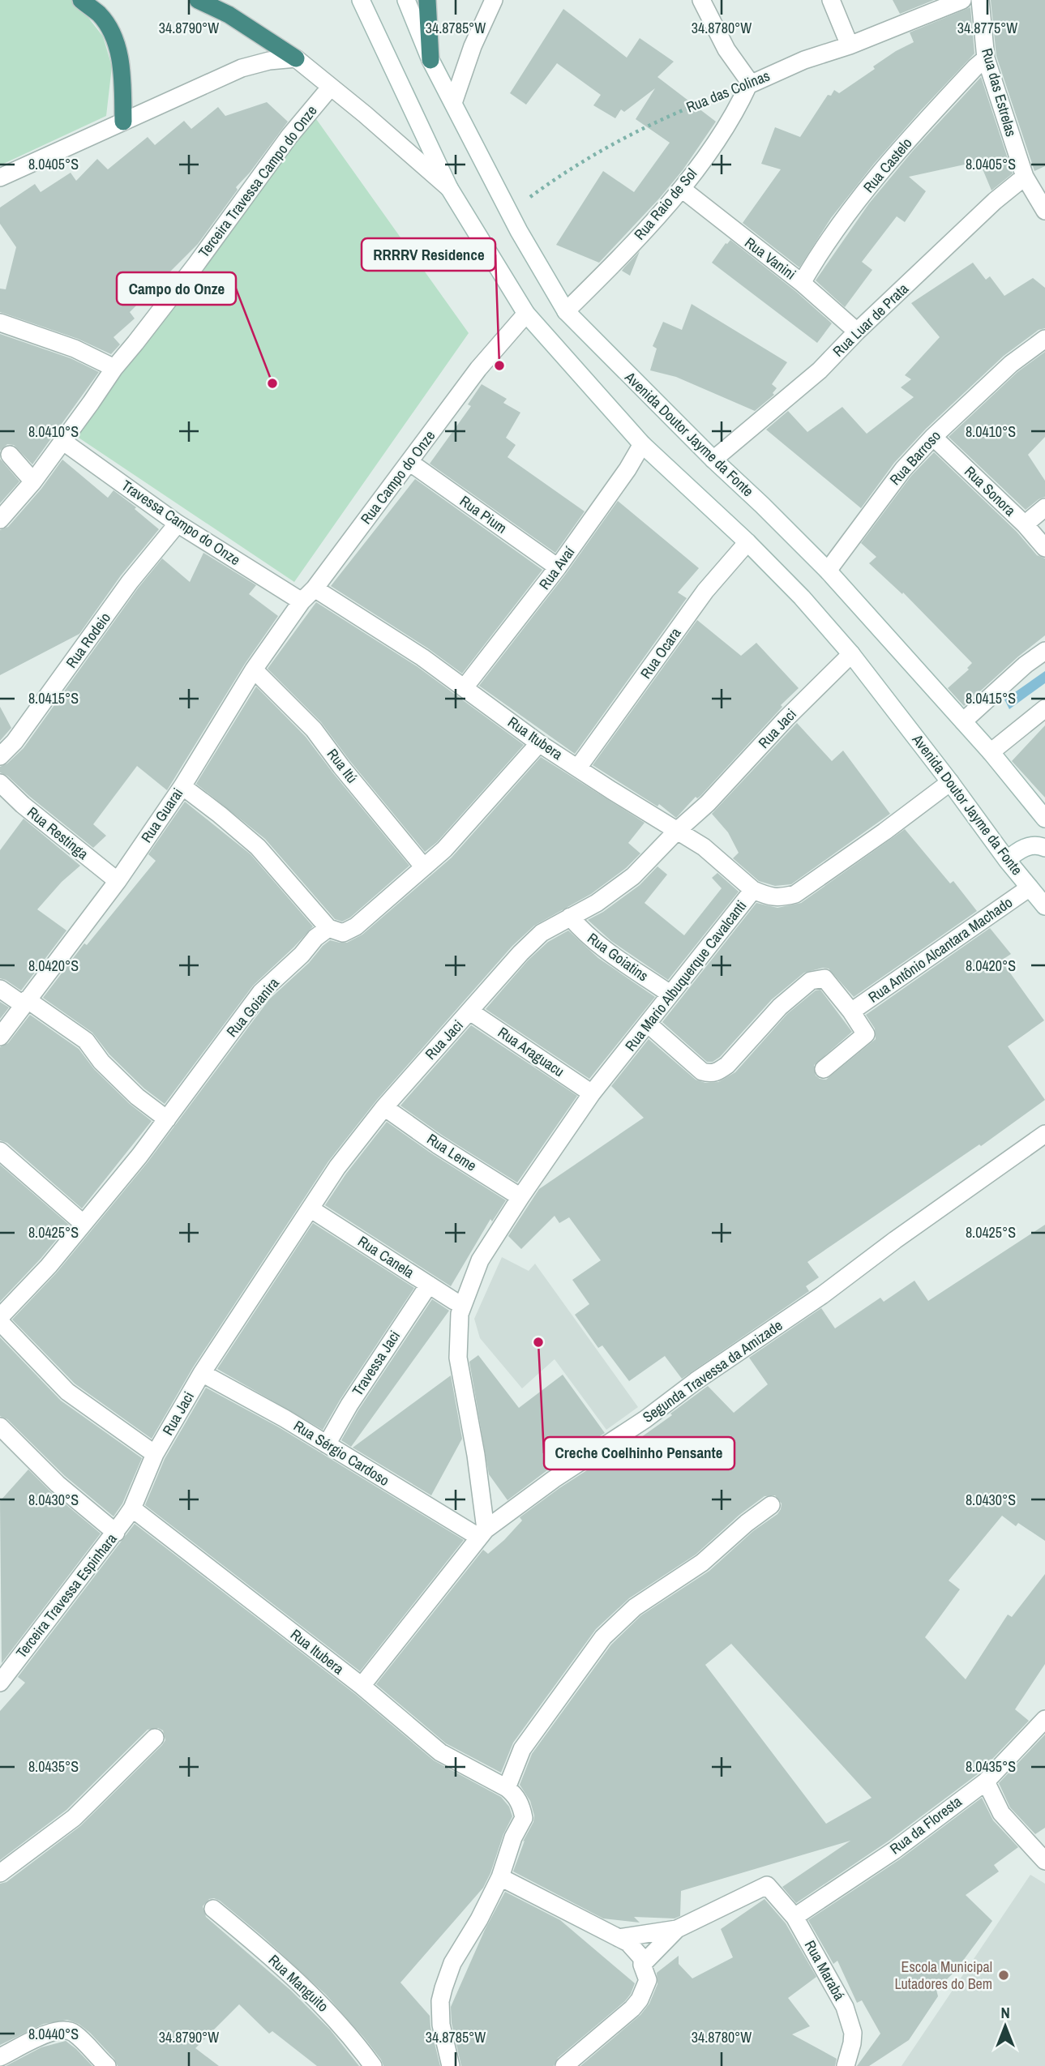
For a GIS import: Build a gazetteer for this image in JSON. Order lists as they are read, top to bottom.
{
  "streets": {
    "street": [
      "Rua das Colinas",
      "Rua das Estrelas",
      "Rua Castelo",
      "Terceira Travessa Campo do Onze",
      "Rua Raio de Sol",
      "Rua Vanini",
      "Rua Luar de Prata",
      "Avenida Doutor Jayme da Fonte",
      "Rua Barroso",
      "Rua Campo do Onze",
      "Rua Sonora",
      "Rua Pium",
      "Travessa Campo do Onze",
      "Rua Avaí",
      "Rua Rodeio",
      "Rua Ocara",
      "Rua Jaci",
      "Rua Itubera",
      "Rua Itú",
      "Rua Guarai",
      "Rua Restinga",
      "Rua Antônio Alcantara Machado",
      "Rua Goiatins",
      "Rua Mario Albuquerque Cavalcanti",
      "Rua Goianira",
      "Rua Araguacu",
      "Rua Leme",
      "Rua Canela",
      "Travessa Jaci",
      "Segunda Travessa da Amizade",
      "Rua Sérgio Cardoso",
      "Terceira Travessa Espinhara",
      "Rua da Floresta",
      "Rua Marabá",
      "Rua Manguito"
    ]
  },
  "crossings": [
    ["Rua das Colinas", "Rua Raio de Sol"],
    ["Rua das Colinas", "Avenida Doutor Jayme da Fonte"],
    ["Rua das Estrelas", "Rua Castelo"],
    ["Rua das Estrelas", "Rua Luar de Prata"],
    ["Rua Castelo", "Rua Vanini"],
    ["Terceira Travessa Campo do Onze", "Avenida Doutor Jayme da Fonte"],
    ["Terceira Travessa Campo do Onze", "Travessa Campo do Onze"],
    ["Rua Raio de Sol", "Rua Vanini"],
    ["Rua Raio de Sol", "Avenida Doutor Jayme da Fonte"],
    ["Rua Vanini", "Rua Luar de Prata"],
    ["Rua Luar de Prata", "Avenida Doutor Jayme da Fonte"],
    ["Avenida Doutor Jayme da Fonte", "Rua Barroso"],
    ["Avenida Doutor Jayme da Fonte", "Rua Campo do Onze"],
    ["Avenida Doutor Jayme da Fonte", "Rua Avaí"],
    ["Avenida Doutor Jayme da Fonte", "Rua Ocara"],
    ["Avenida Doutor Jayme da Fonte", "Rua Jaci"],
    ["Avenida Doutor Jayme da Fonte", "Rua Antônio Alcantara Machado"],
    ["Avenida Doutor Jayme da Fonte", "Rua Mario Albuquerque Cavalcanti"],
    ["Rua Barroso", "Rua Sonora"],
    ["Rua Campo do Onze", "Rua Pium"],
    ["Rua Campo do Onze", "Rua Itubera"],
    ["Rua Campo do Onze", "Rua Guarai"],
    ["Rua Pium", "Rua Avaí"],
    ["Travessa Campo do Onze", "Rua Rodeio"],
    ["Travessa Campo do Onze", "Rua Guarai"],
    ["Rua Avaí", "Rua Itubera"],
    ["Rua Ocara", "Rua Itubera"],
    ["Rua Jaci", "Rua Itubera"],
    ["Rua Jaci", "Rua Goiatins"],
    ["Rua Jaci", "Rua Araguacu"],
    ["Rua Jaci", "Rua Leme"],
    ["Rua Jaci", "Rua Canela"],
    ["Rua Jaci", "Rua Sérgio Cardoso"],
    ["Rua Jaci", "Terceira Travessa Espinhara"],
    ["Rua Itubera", "Rua Guarai"],
    ["Rua Itubera", "Rua Mario Albuquerque Cavalcanti"],
    ["Rua Itubera", "Segunda Travessa da Amizade"],
    ["Rua Itubera", "Terceira Travessa Espinhara"],
    ["Rua Itú", "Rua Guarai"],
    ["Rua Guarai", "Rua Restinga"],
    ["Rua Goiatins", "Rua Mario Albuquerque Cavalcanti"],
    ["Rua Mario Albuquerque Cavalcanti", "Rua Araguacu"],
    ["Rua Mario Albuquerque Cavalcanti", "Rua Leme"],
    ["Rua Mario Albuquerque Cavalcanti", "Rua Canela"],
    ["Rua Canela", "Travessa Jaci"],
    ["Travessa Jaci", "Rua Sérgio Cardoso"],
    ["Segunda Travessa da Amizade", "Rua Sérgio Cardoso"],
    ["Rua da Floresta", "Rua Marabá"]
  ],
  "places": [
    "RRRRV Residence",
    "Campo do Onze",
    "Creche Coelhinho Pensante",
    "Escola Municipal Lutadores do Bem"
  ],
  "north": "top",
  "coordinates": [
    "34.8790°W",
    "34.8785°W",
    "34.8780°W",
    "34.8775°W",
    "8.0405°S",
    "8.0410°S",
    "8.0415°S",
    "8.0420°S",
    "8.0425°S",
    "8.0430°S",
    "8.0435°S",
    "8.0440°S"
  ]
}
